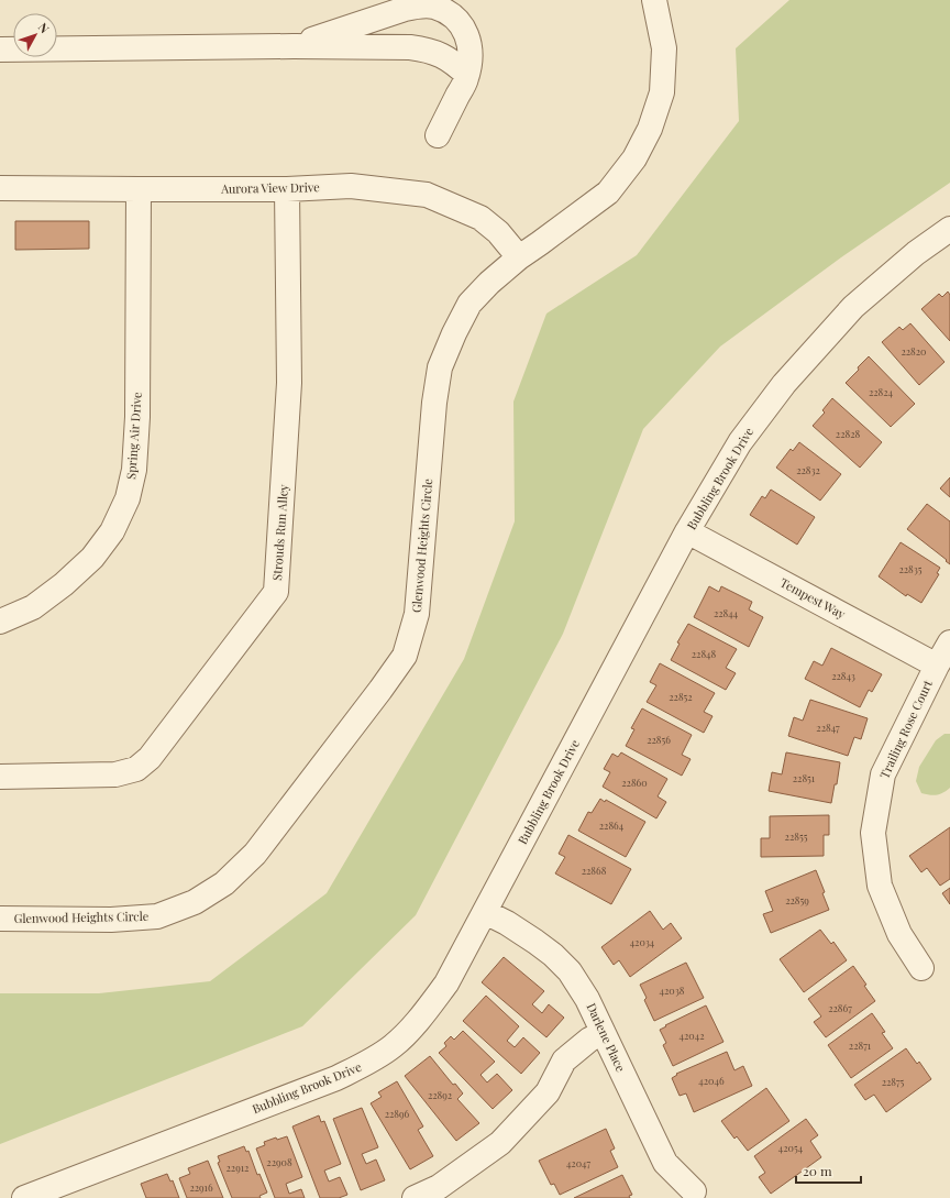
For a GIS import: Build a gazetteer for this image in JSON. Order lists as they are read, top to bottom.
{
  "streets": {
    "street": [
      "Aurora View Drive",
      "Spring Air Drive",
      "Bubbling Brook Drive",
      "Strouds Run Alley",
      "Glenwood Heights Circle",
      "Tempest Way",
      "Trailing Rose Court",
      "Darlene Place"
    ]
  },
  "crossings": [
    ["Aurora View Drive", "Spring Air Drive"],
    ["Aurora View Drive", "Strouds Run Alley"],
    ["Aurora View Drive", "Glenwood Heights Circle"],
    ["Bubbling Brook Drive", "Tempest Way"],
    ["Bubbling Brook Drive", "Darlene Place"],
    ["Tempest Way", "Trailing Rose Court"]
  ],
  "house_numbers": [
    "22820",
    "22824",
    "22828",
    "22832",
    "22835",
    "22844",
    "22848",
    "22843",
    "22852",
    "22847",
    "22856",
    "22851",
    "22860",
    "22864",
    "22855",
    "22868",
    "22859",
    "42034",
    "42038",
    "22867",
    "42042",
    "22871",
    "42046",
    "22875",
    "22892",
    "22896",
    "42054",
    "22908",
    "42047",
    "22912",
    "22916"
  ],
  "scale_bar": "20 m",
  "north": "top right"
}
